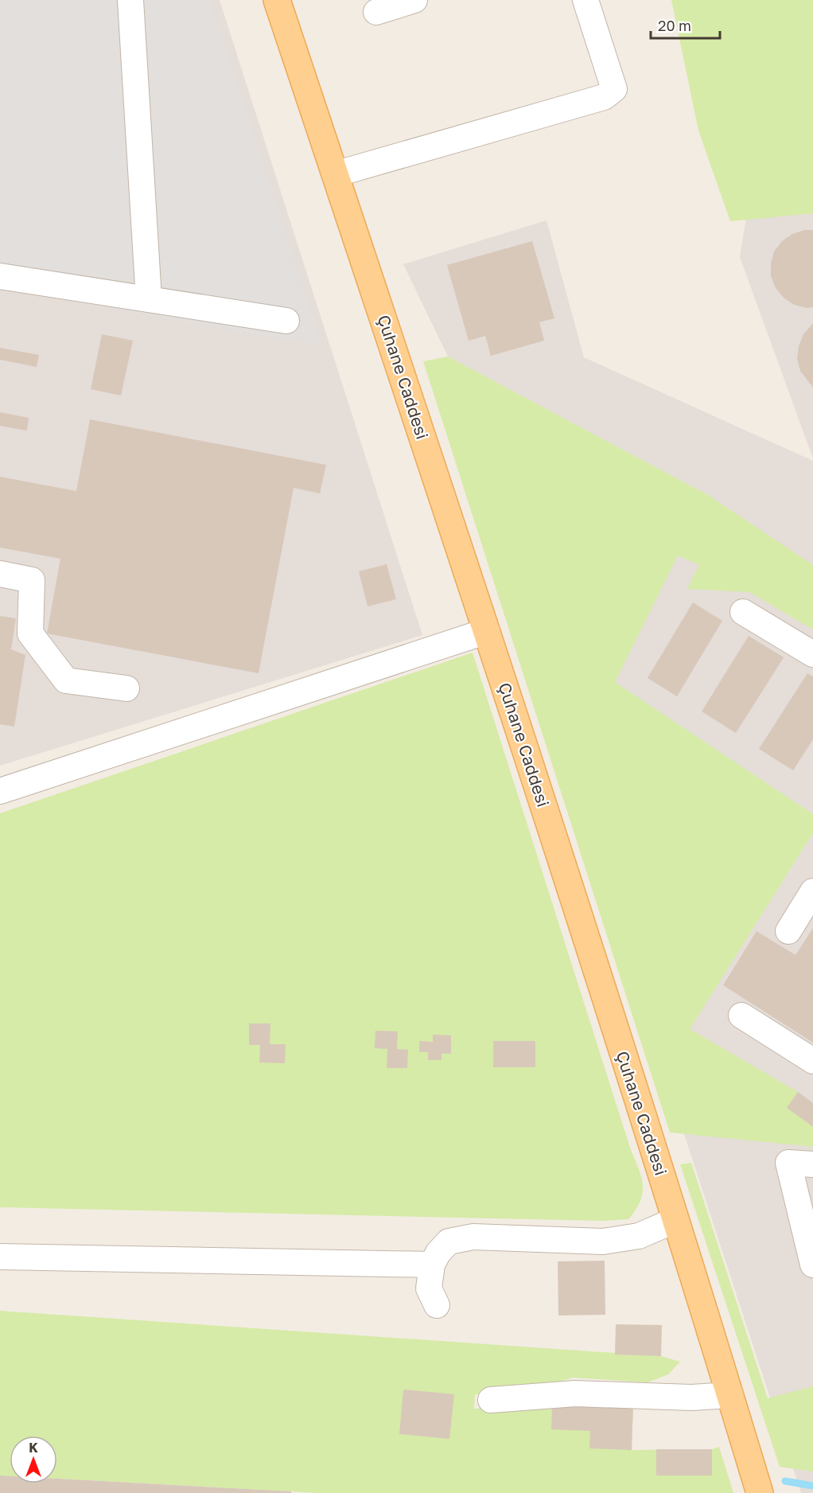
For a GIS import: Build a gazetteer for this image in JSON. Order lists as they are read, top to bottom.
{
  "streets": {
    "main road": ["Çuhane Caddesi"]
  },
  "scale_bar": "20 m",
  "north": "top"
}
